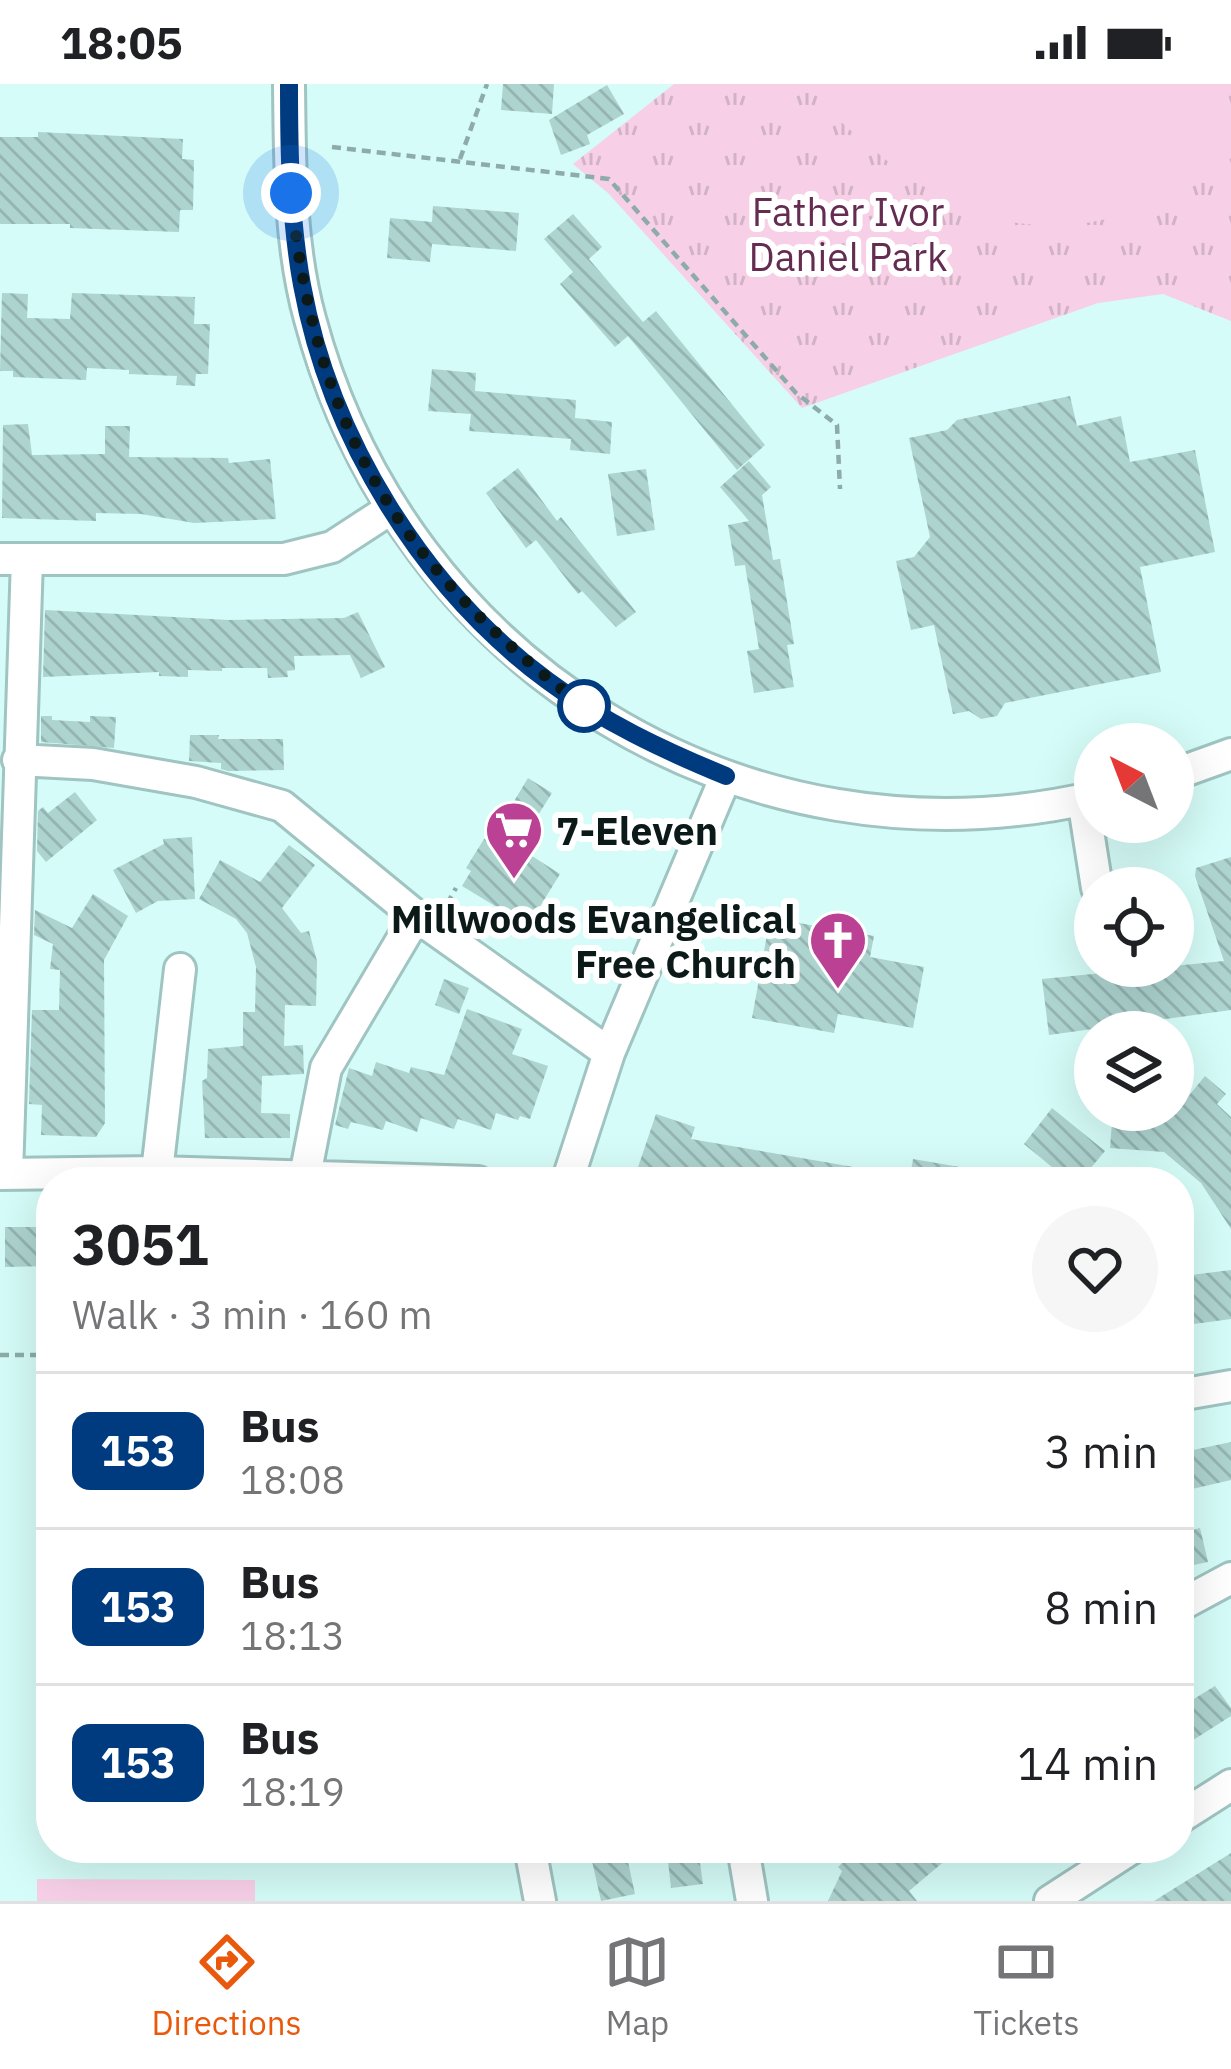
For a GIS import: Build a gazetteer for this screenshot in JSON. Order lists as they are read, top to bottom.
{
  "parks": ["Father Ivor Daniel Park"],
  "places": {
    "supermarket": ["7-Eleven"],
    "church": ["Millwoods Evangelical Free Church"]
  },
  "lines": ["bus line 153"],
  "north": "top left",
  "page": {
    "status": "18:05",
    "heading": ["3051", "Walk · 3 min · 160 m"],
    "list": [
      {
        "mark": "153",
        "name": "Bus",
        "note": "18:08",
        "value": "3 min"
      },
      {
        "mark": "153",
        "name": "Bus",
        "note": "18:13",
        "value": "8 min"
      },
      {
        "mark": "153",
        "name": "Bus",
        "note": "18:19",
        "value": "14 min"
      }
    ],
    "tabs": ["Directions", "Map", "Tickets"]
  }
}
